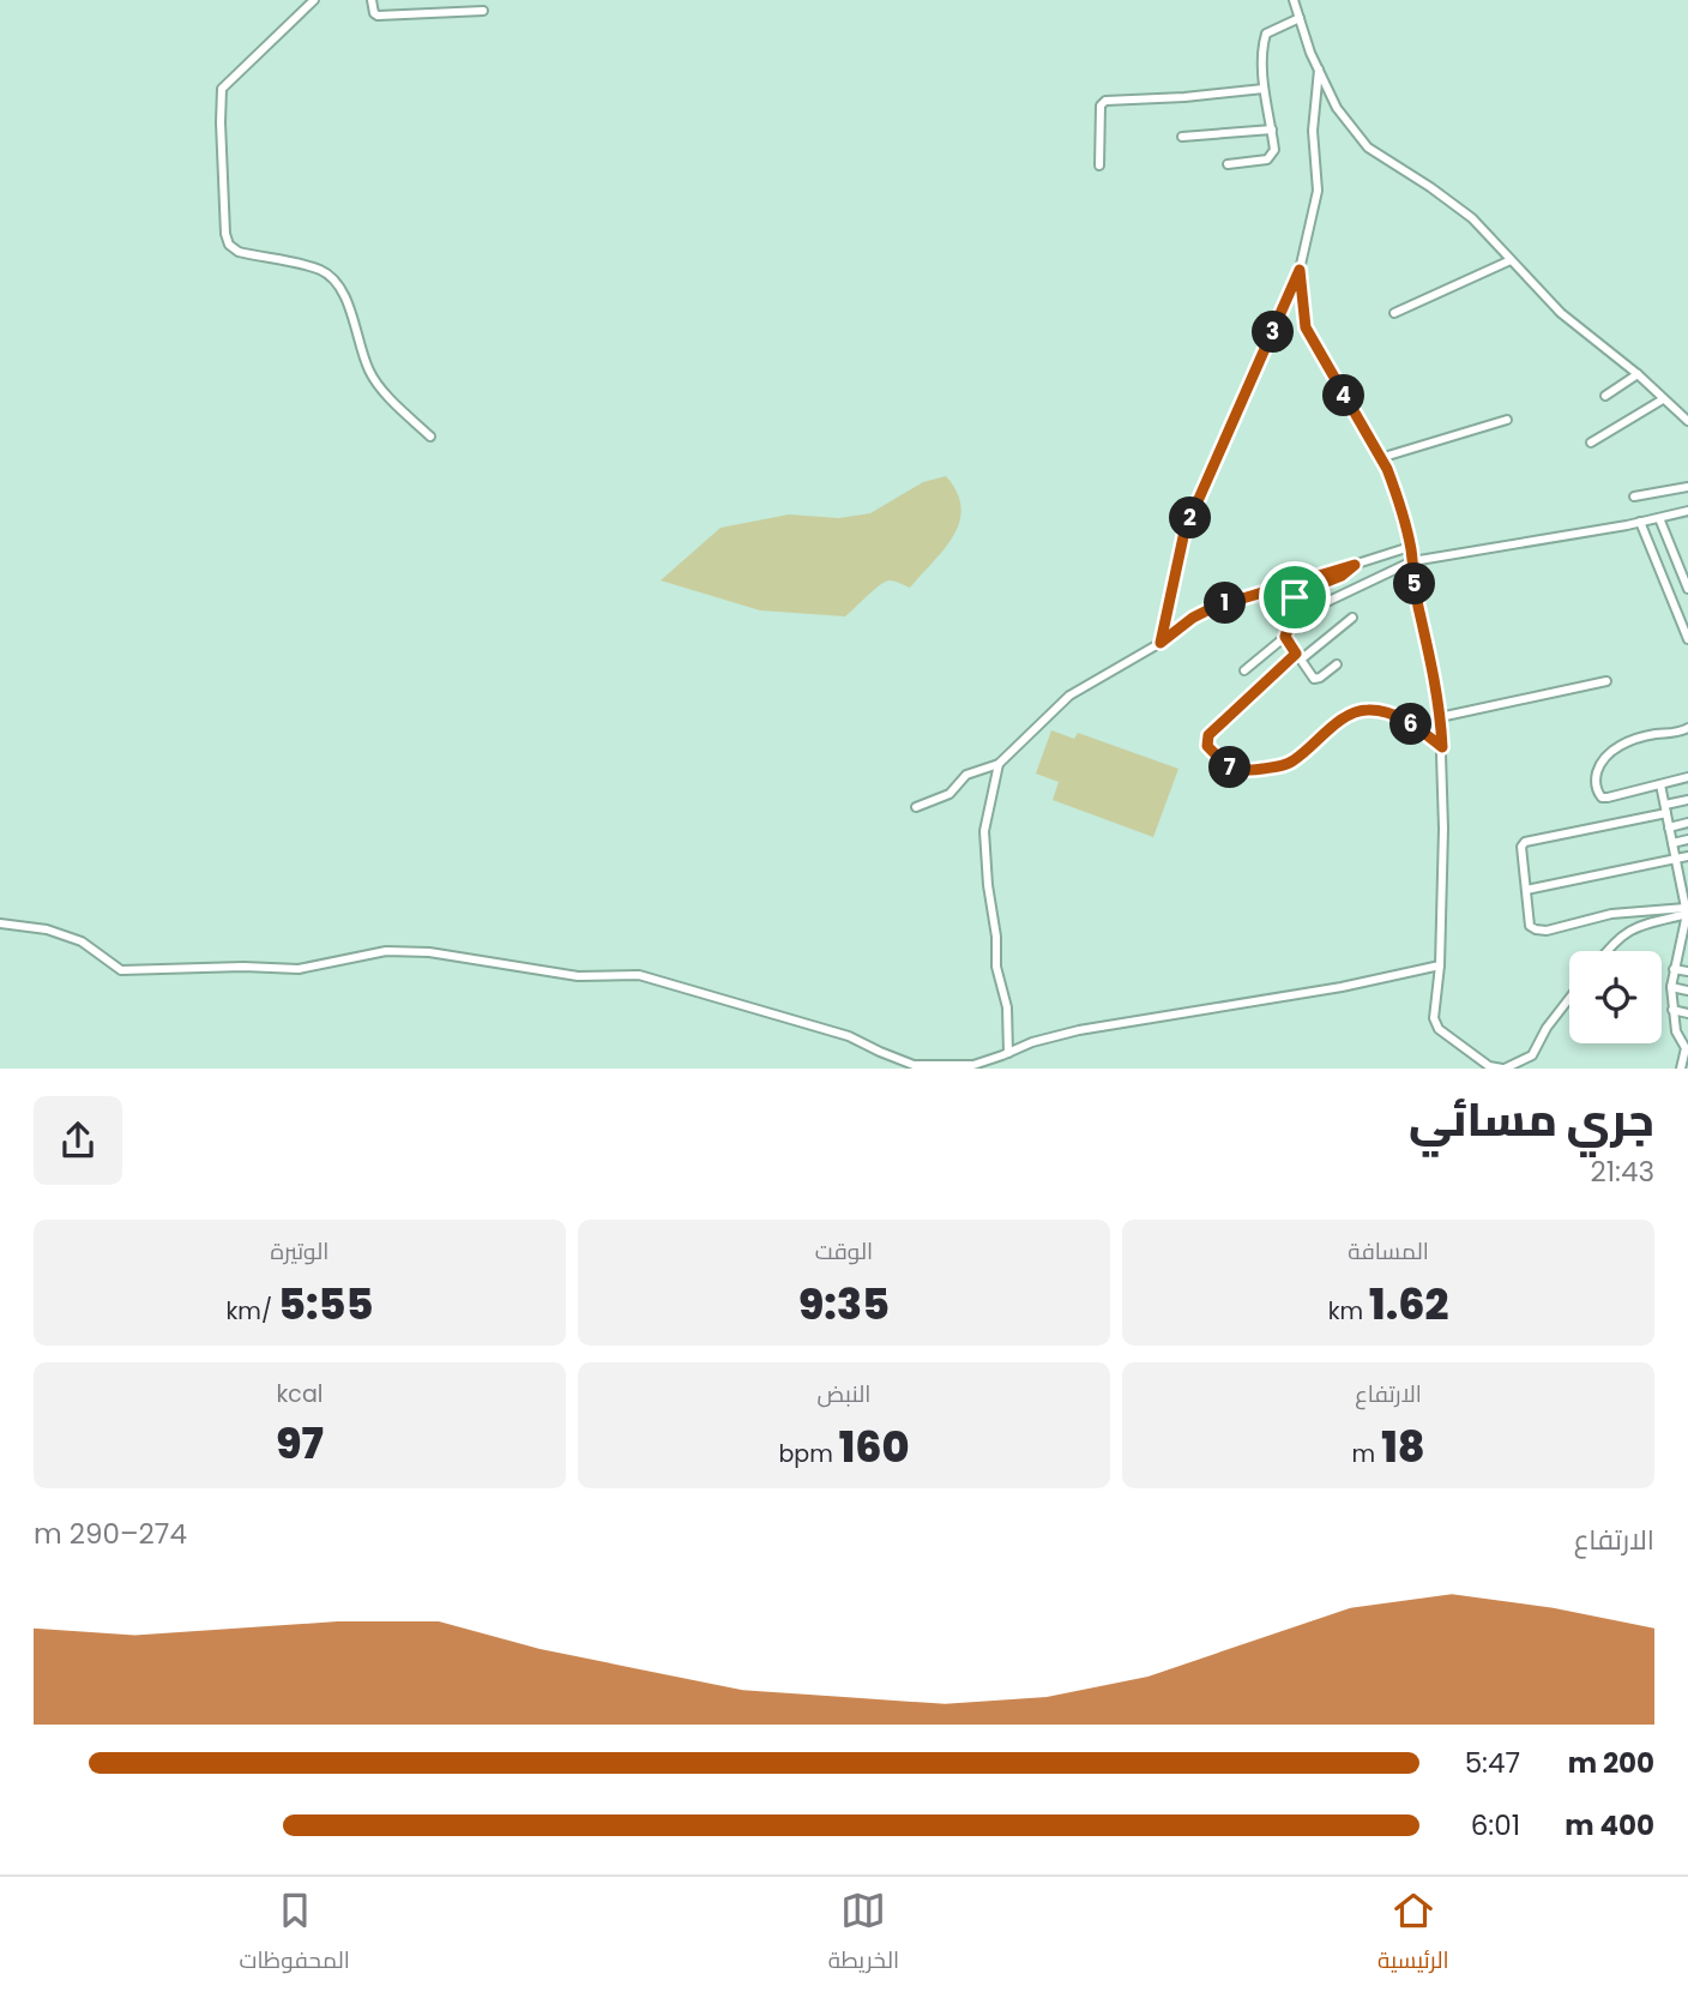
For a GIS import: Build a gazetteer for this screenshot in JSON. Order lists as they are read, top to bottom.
{
  "page": {
    "pins": [
      "3",
      "4",
      "2",
      "5",
      "1",
      "6",
      "7"
    ],
    "heading": ["جري مسائي", "21:43"],
    "stats": [
      ["المسافة", "1.62 km"],
      ["الوقت", "9:35"],
      ["الوتيرة", "5:55 /km"],
      ["الارتفاع", "18 m"],
      ["النبض", "160 bpm"],
      ["kcal", "97"]
    ],
    "chart": ["الارتفاع", "274–290 m"],
    "list": [
      {
        "name": "200 m",
        "note": "5:47"
      },
      {
        "name": "400 m",
        "note": "6:01"
      }
    ],
    "tabs": ["الرئيسية", "الخريطة", "المحفوظات"]
  }
}
